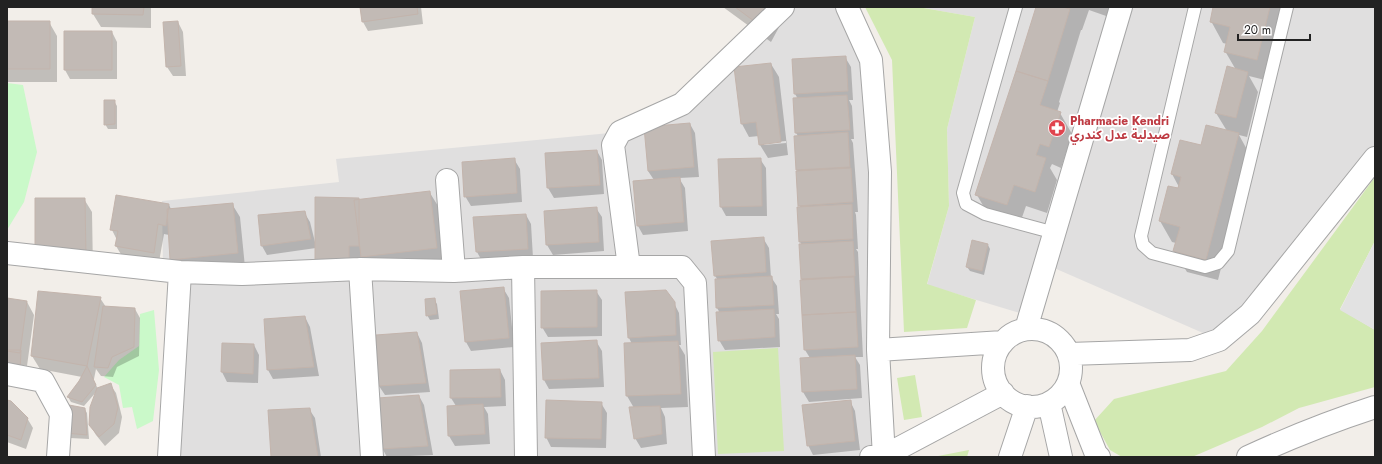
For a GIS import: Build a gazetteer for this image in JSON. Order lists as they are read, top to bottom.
{
  "places": {
    "pharmacy": ["Pharmacie Kendri صيدلية عدل كندري"]
  },
  "scale_bar": "20 m"
}
